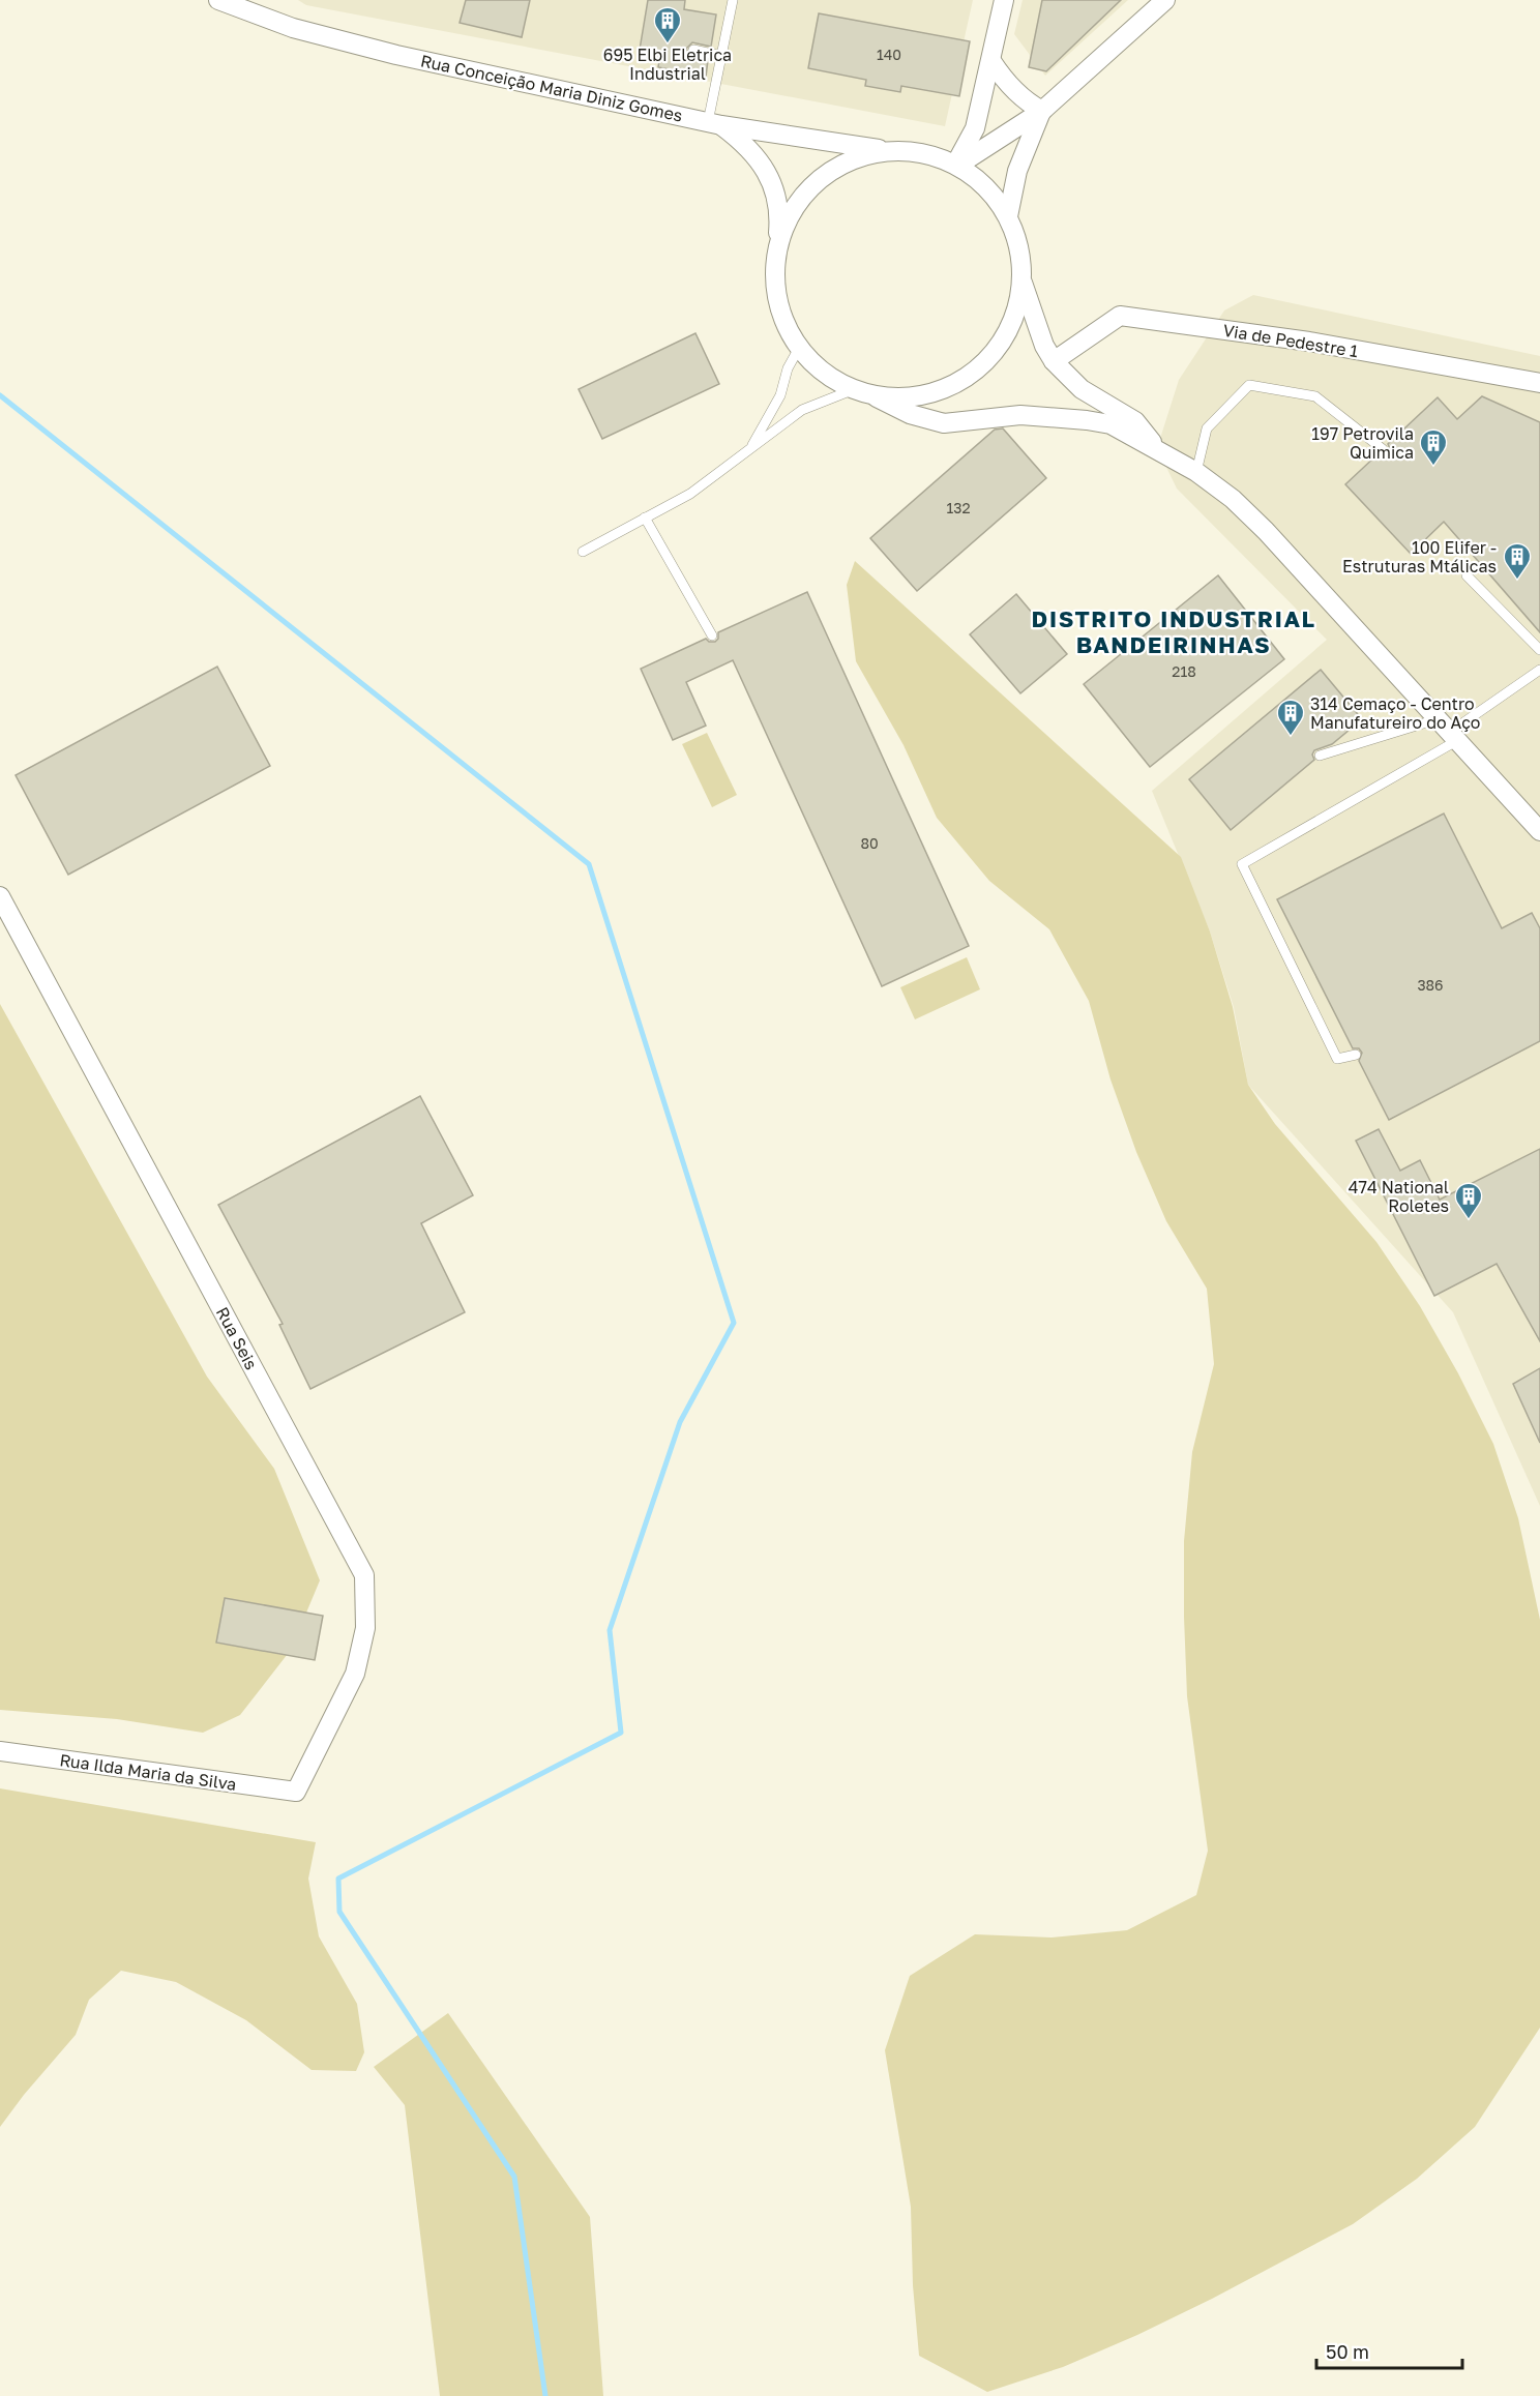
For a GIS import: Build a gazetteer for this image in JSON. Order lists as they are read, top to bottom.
{
  "streets": {
    "street": [
      "Rua Conceição Maria Diniz Gomes",
      "Via de Pedestre 1",
      "Rua Seis",
      "Rua Ilda Maria da Silva"
    ]
  },
  "crossings": [
    ["Rua Seis", "Rua Ilda Maria da Silva"]
  ],
  "districts": ["DISTRITO INDUSTRIAL BANDEIRINHAS"],
  "places": {
    "building": [
      "695 Elbi Eletrica Industrial",
      "197 Petrovila Quimica",
      "100 Elifer - Estruturas Mtálicas",
      "314 Cemaço - Centro Manufatureiro do Aço",
      "474 National Roletes"
    ]
  },
  "house_numbers": [
    "140",
    "132",
    "218",
    "80",
    "386"
  ],
  "scale_bar": "50 m"
}
